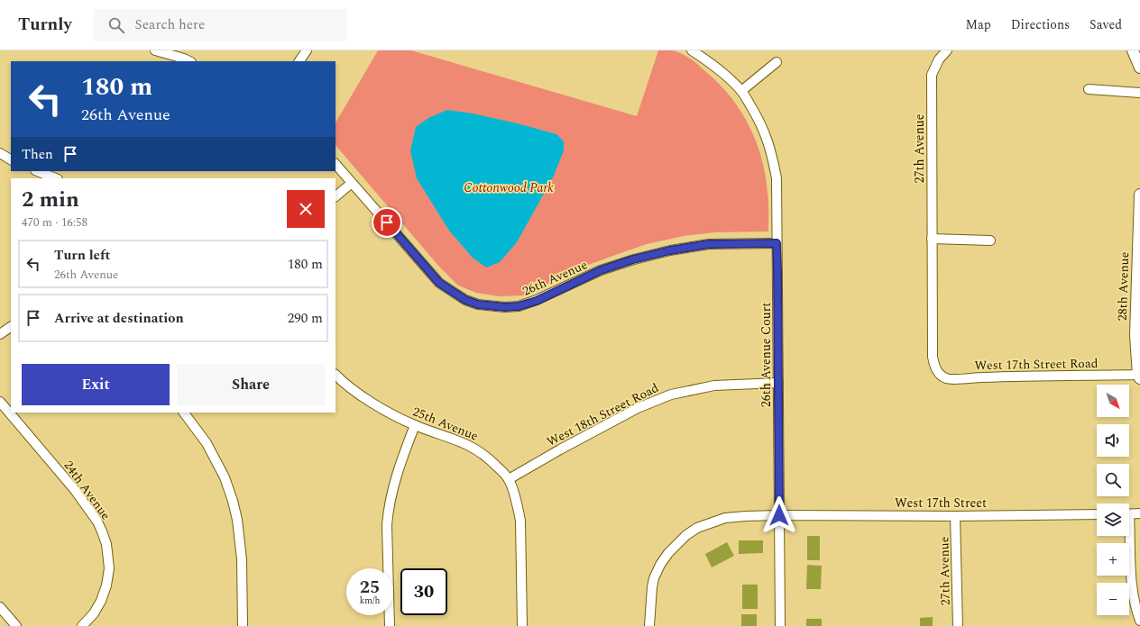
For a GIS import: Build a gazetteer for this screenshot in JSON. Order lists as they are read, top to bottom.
{
  "streets": {
    "street": [
      "27th Avenue",
      "26th Avenue",
      "28th Avenue",
      "26th Avenue Court",
      "West 17th Street Road",
      "West 18th Street Road",
      "25th Avenue",
      "24th Avenue",
      "West 17th Street"
    ]
  },
  "crossings": [
    ["27th Avenue", "West 17th Street Road"],
    ["27th Avenue", "West 17th Street"],
    ["26th Avenue", "26th Avenue Court"],
    ["28th Avenue", "West 17th Street Road"],
    ["26th Avenue Court", "West 18th Street Road"],
    ["26th Avenue Court", "West 17th Street"],
    ["West 18th Street Road", "25th Avenue"]
  ],
  "parks": ["Cottonwood Park"],
  "north": "bottom right",
  "page": {
    "header": "Turnly",
    "search": "Search here",
    "nav": ["Map", "Directions", "Saved"],
    "turn": ["180 m", "26th Avenue"],
    "then": "Then",
    "heading": ["2 min", "470 m · 16:58"],
    "list": [
      {
        "name": "Turn left",
        "note": "26th Avenue",
        "value": "180 m"
      },
      {
        "name": "Arrive at destination",
        "value": "290 m"
      }
    ],
    "buttons": ["Exit", "Share"],
    "map_buttons": ["+", "−"],
    "speed": "25 km/h",
    "limit": "30"
  }
}
